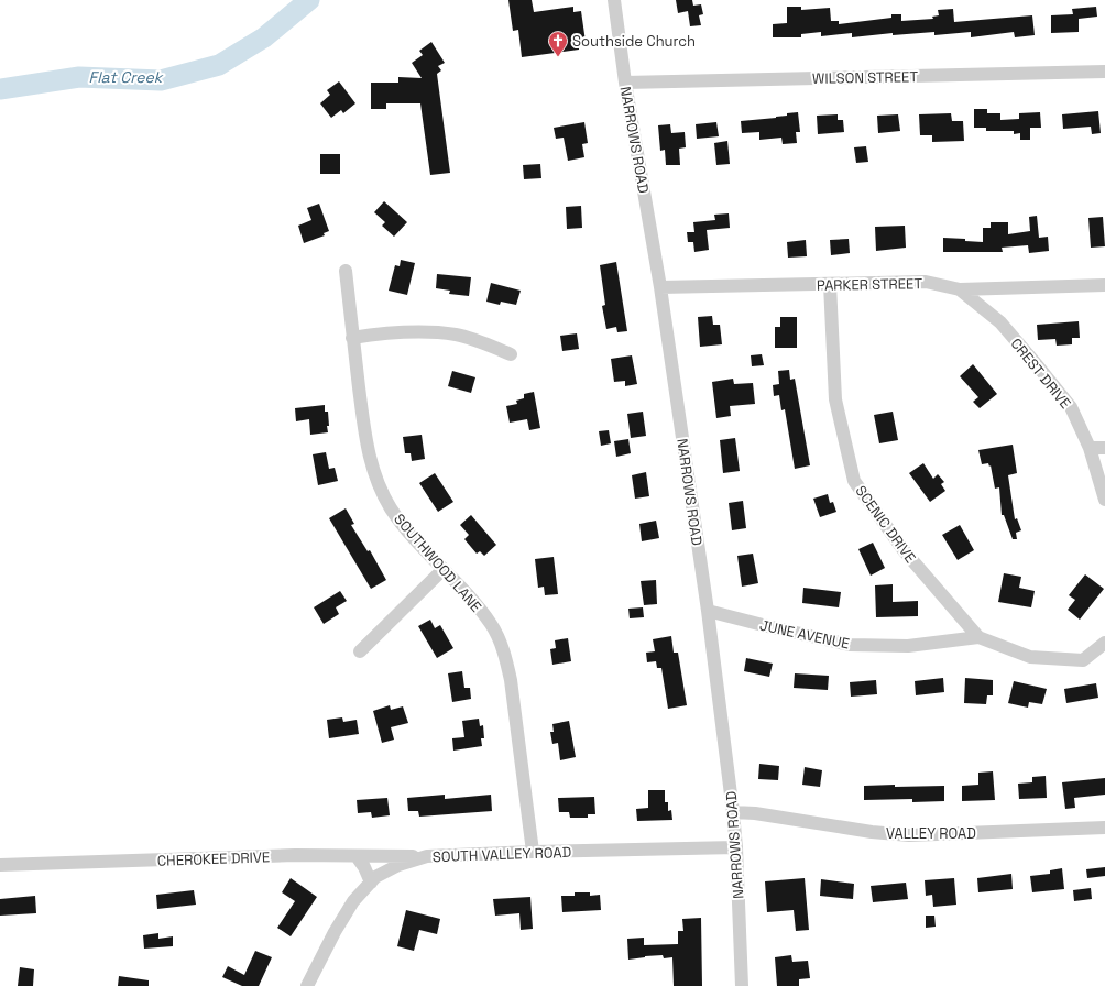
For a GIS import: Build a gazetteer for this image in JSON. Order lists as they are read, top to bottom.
{
  "streets": {
    "street": [
      "WILSON STREET",
      "NARROWS ROAD",
      "PARKER STREET",
      "CREST DRIVE",
      "SCENIC DRIVE",
      "SOUTHWOOD LANE",
      "JUNE AVENUE",
      "VALLEY ROAD",
      "SOUTH VALLEY ROAD",
      "CHEROKEE DRIVE"
    ]
  },
  "crossings": [
    ["WILSON STREET", "NARROWS ROAD"],
    ["NARROWS ROAD", "PARKER STREET"],
    ["NARROWS ROAD", "JUNE AVENUE"],
    ["NARROWS ROAD", "VALLEY ROAD"],
    ["NARROWS ROAD", "SOUTH VALLEY ROAD"],
    ["PARKER STREET", "CREST DRIVE"],
    ["PARKER STREET", "SCENIC DRIVE"],
    ["SCENIC DRIVE", "JUNE AVENUE"],
    ["SOUTHWOOD LANE", "SOUTH VALLEY ROAD"],
    ["SOUTH VALLEY ROAD", "CHEROKEE DRIVE"]
  ],
  "water": ["Flat Creek"],
  "places": {
    "church": ["Southside Church"]
  }
}
